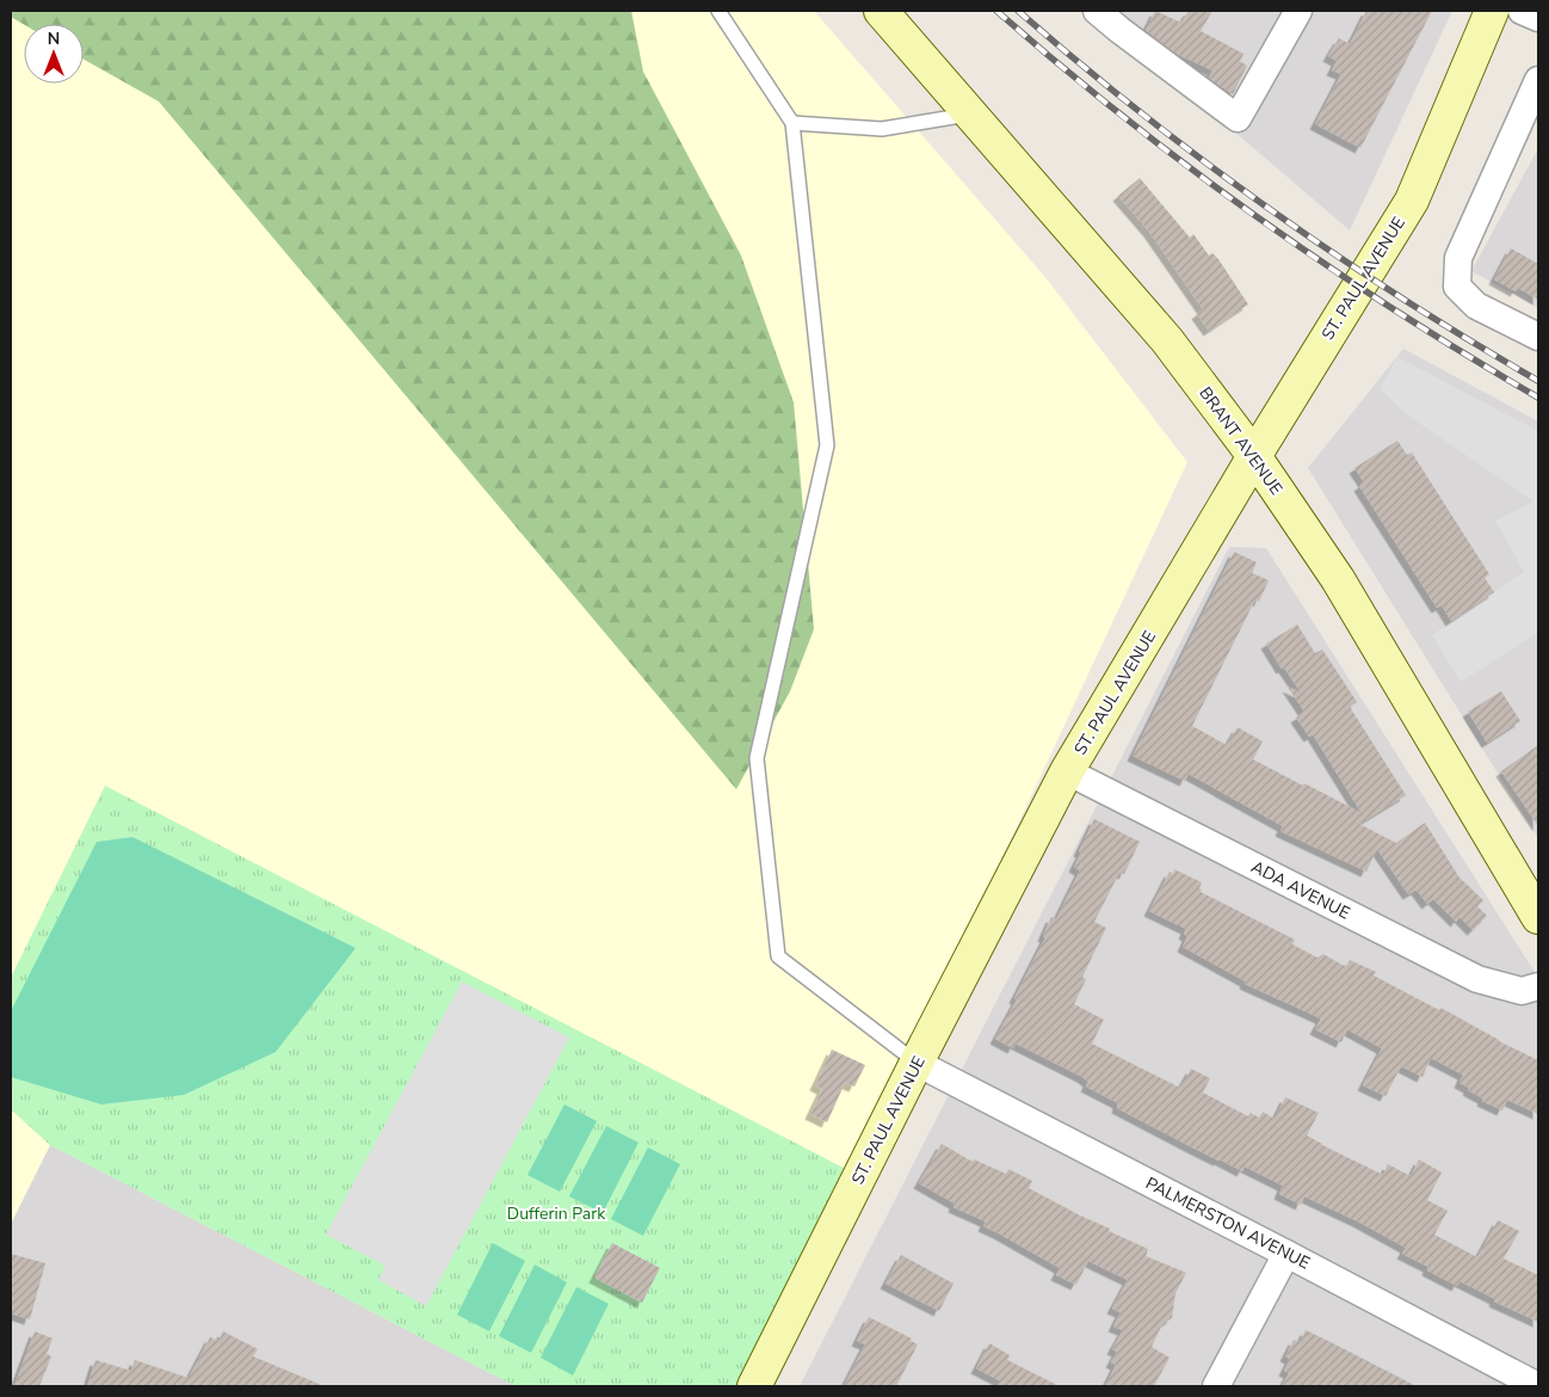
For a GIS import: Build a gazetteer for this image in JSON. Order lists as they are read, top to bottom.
{
  "streets": {
    "main road": ["ST. PAUL AVENUE", "BRANT AVENUE"],
    "street": ["ADA AVENUE", "PALMERSTON AVENUE"]
  },
  "crossings": [
    ["ST. PAUL AVENUE", "BRANT AVENUE"],
    ["ST. PAUL AVENUE", "ADA AVENUE"],
    ["ST. PAUL AVENUE", "PALMERSTON AVENUE"]
  ],
  "parks": ["Dufferin Park"],
  "north": "top"
}
